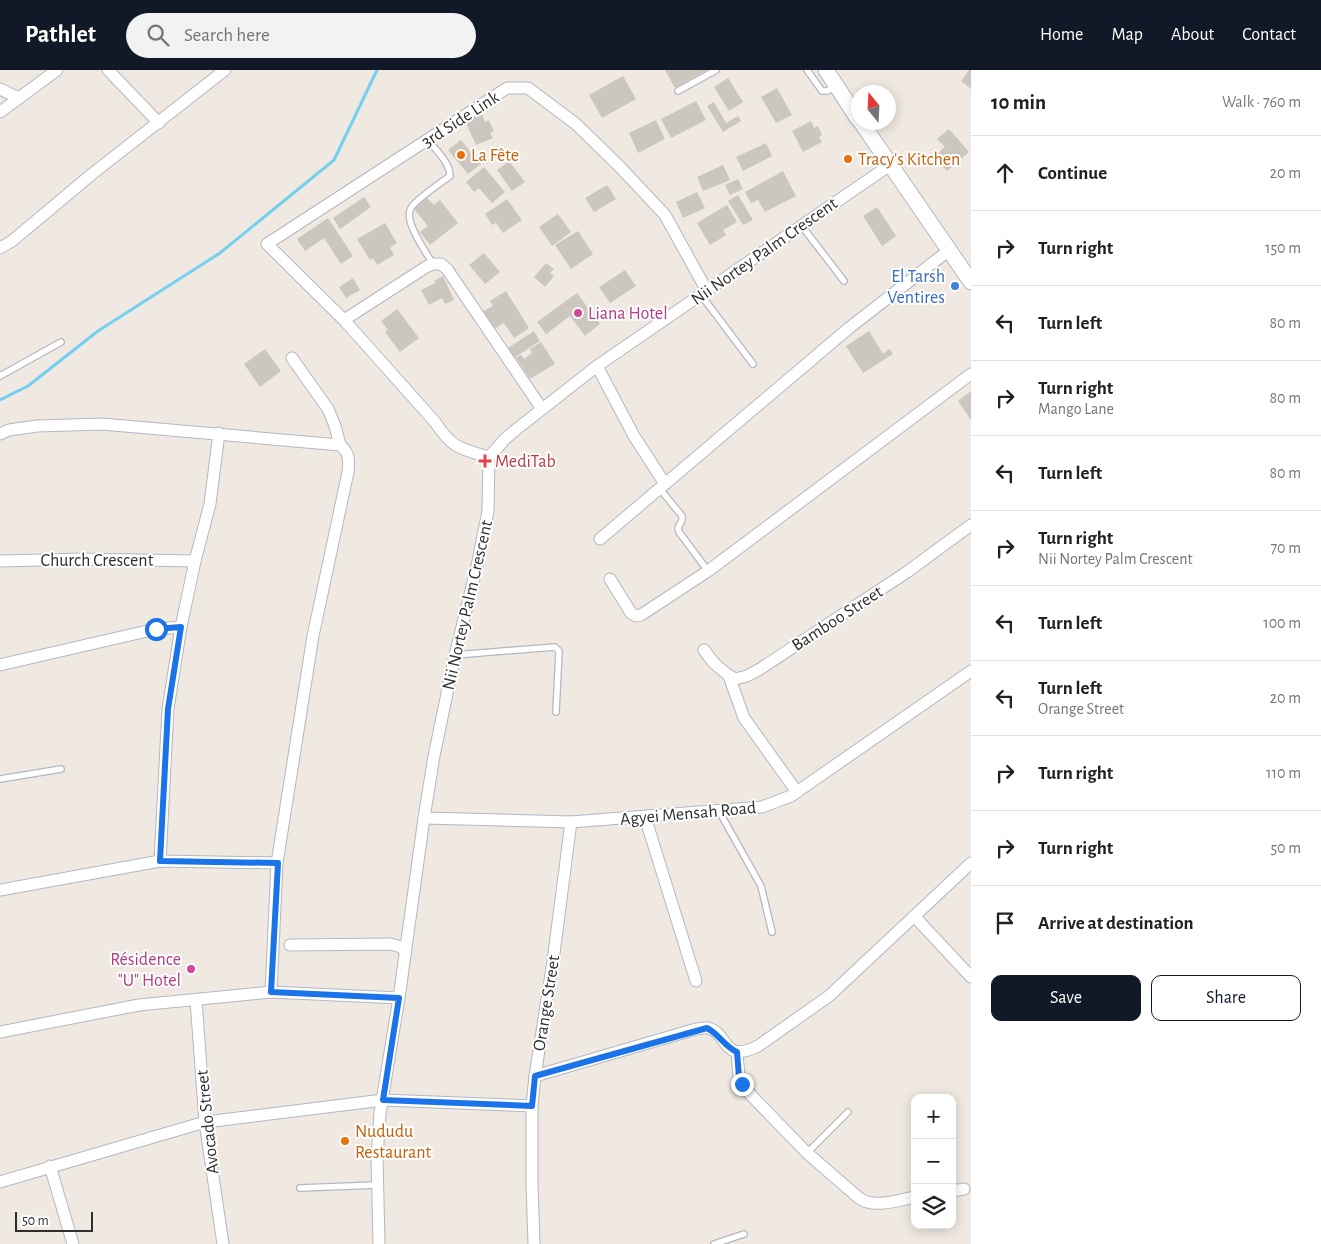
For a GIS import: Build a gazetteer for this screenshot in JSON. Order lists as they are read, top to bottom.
{
  "streets": {
    "street": [
      "3rd Side Link",
      "Nii Nortey Palm Crescent",
      "Church Crescent",
      "Bamboo Street",
      "Agyei Mensah Road",
      "Orange Street",
      "Avocado Street"
    ]
  },
  "crossings": [
    ["3rd Side Link", "Nii Nortey Palm Crescent"],
    ["Nii Nortey Palm Crescent", "Agyei Mensah Road"],
    ["Agyei Mensah Road", "Orange Street"]
  ],
  "places": {
    "other": [
      "La Fête",
      "Tracy's Kitchen",
      "El Tarsh Ventires",
      "Liana Hotel",
      "Résidence \"U\" Hotel",
      "Nududu Restaurant"
    ],
    "health": ["MediTab"]
  },
  "scale_bar": "50 m",
  "north": "top",
  "page": {
    "header": "Pathlet",
    "search": "Search here",
    "nav": [
      "Home",
      "Map",
      "About",
      "Contact"
    ],
    "heading": ["10 min", "Walk · 760 m"],
    "list": [
      ["Continue", "20 m"],
      ["Turn right", "150 m"],
      ["Turn left", "80 m"],
      ["Turn right", "Mango Lane", "80 m"],
      ["Turn left", "80 m"],
      ["Turn right", "Nii Nortey Palm Crescent", "70 m"],
      ["Turn left", "100 m"],
      ["Turn left", "Orange Street", "20 m"],
      ["Turn right", "110 m"],
      ["Turn right", "50 m"],
      "Arrive at destination"
    ],
    "buttons": ["Save", "Share"],
    "map_buttons": ["+", "−"],
    "scale": "50 m"
  }
}
